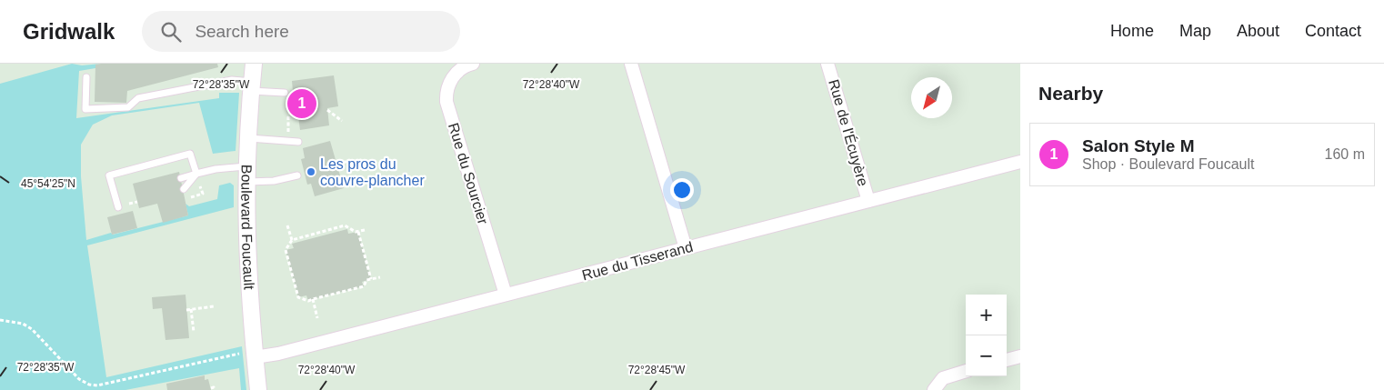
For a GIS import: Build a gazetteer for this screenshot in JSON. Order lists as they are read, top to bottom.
{
  "streets": {
    "street": [
      "Rue de l'Écuyère",
      "Rue du Sourcier",
      "Boulevard Foucault",
      "Rue du Tisserand"
    ]
  },
  "crossings": [
    ["Rue de l'Écuyère", "Rue du Tisserand"],
    ["Rue du Sourcier", "Rue du Tisserand"],
    ["Boulevard Foucault", "Rue du Tisserand"]
  ],
  "places": ["Les pros du couvre-plancher"],
  "north": "bottom left",
  "page": {
    "header": "Gridwalk",
    "search": "Search here",
    "nav": [
      "Home",
      "Map",
      "About",
      "Contact"
    ],
    "heading": "Nearby",
    "pins": "1",
    "list": [
      {
        "mark": "1",
        "name": "Salon Style M",
        "note": "Shop · Boulevard Foucault",
        "value": "160 m"
      }
    ],
    "map_buttons": ["+", "−"]
  },
  "coordinates": [
    "72°28'40\"W",
    "72°28'35\"W",
    "45°54'25\"N",
    "72°28'45\"W"
  ]
}
